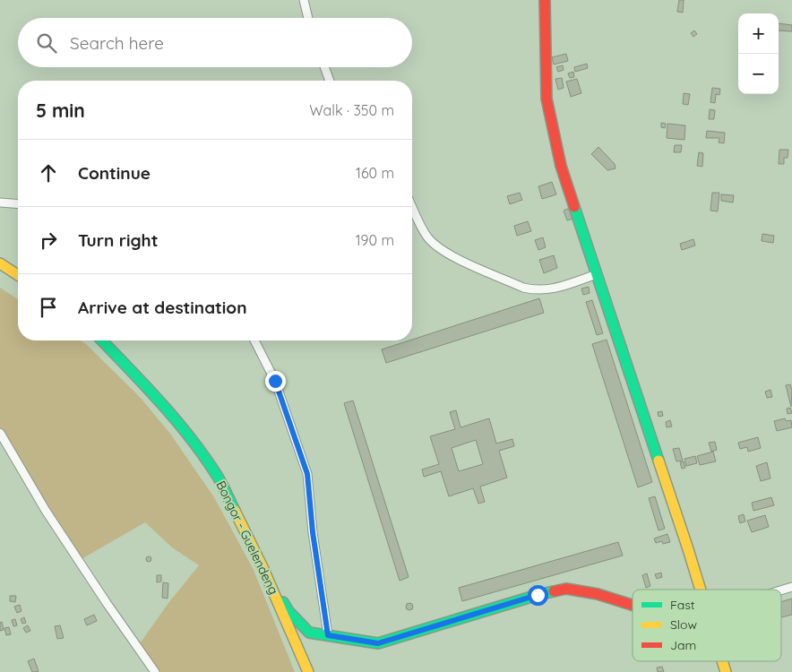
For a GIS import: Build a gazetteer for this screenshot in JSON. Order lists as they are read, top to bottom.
{
  "streets": {
    "main road": ["Bongor - Guelendeng"]
  },
  "legend": ["Fast", "Slow", "Jam"],
  "page": {
    "map_buttons": ["+", "−"],
    "search": "Search here",
    "heading": ["5 min", "Walk · 350 m"],
    "list": [
      ["Continue", "160 m"],
      ["Turn right", "190 m"],
      "Arrive at destination"
    ]
  }
}
